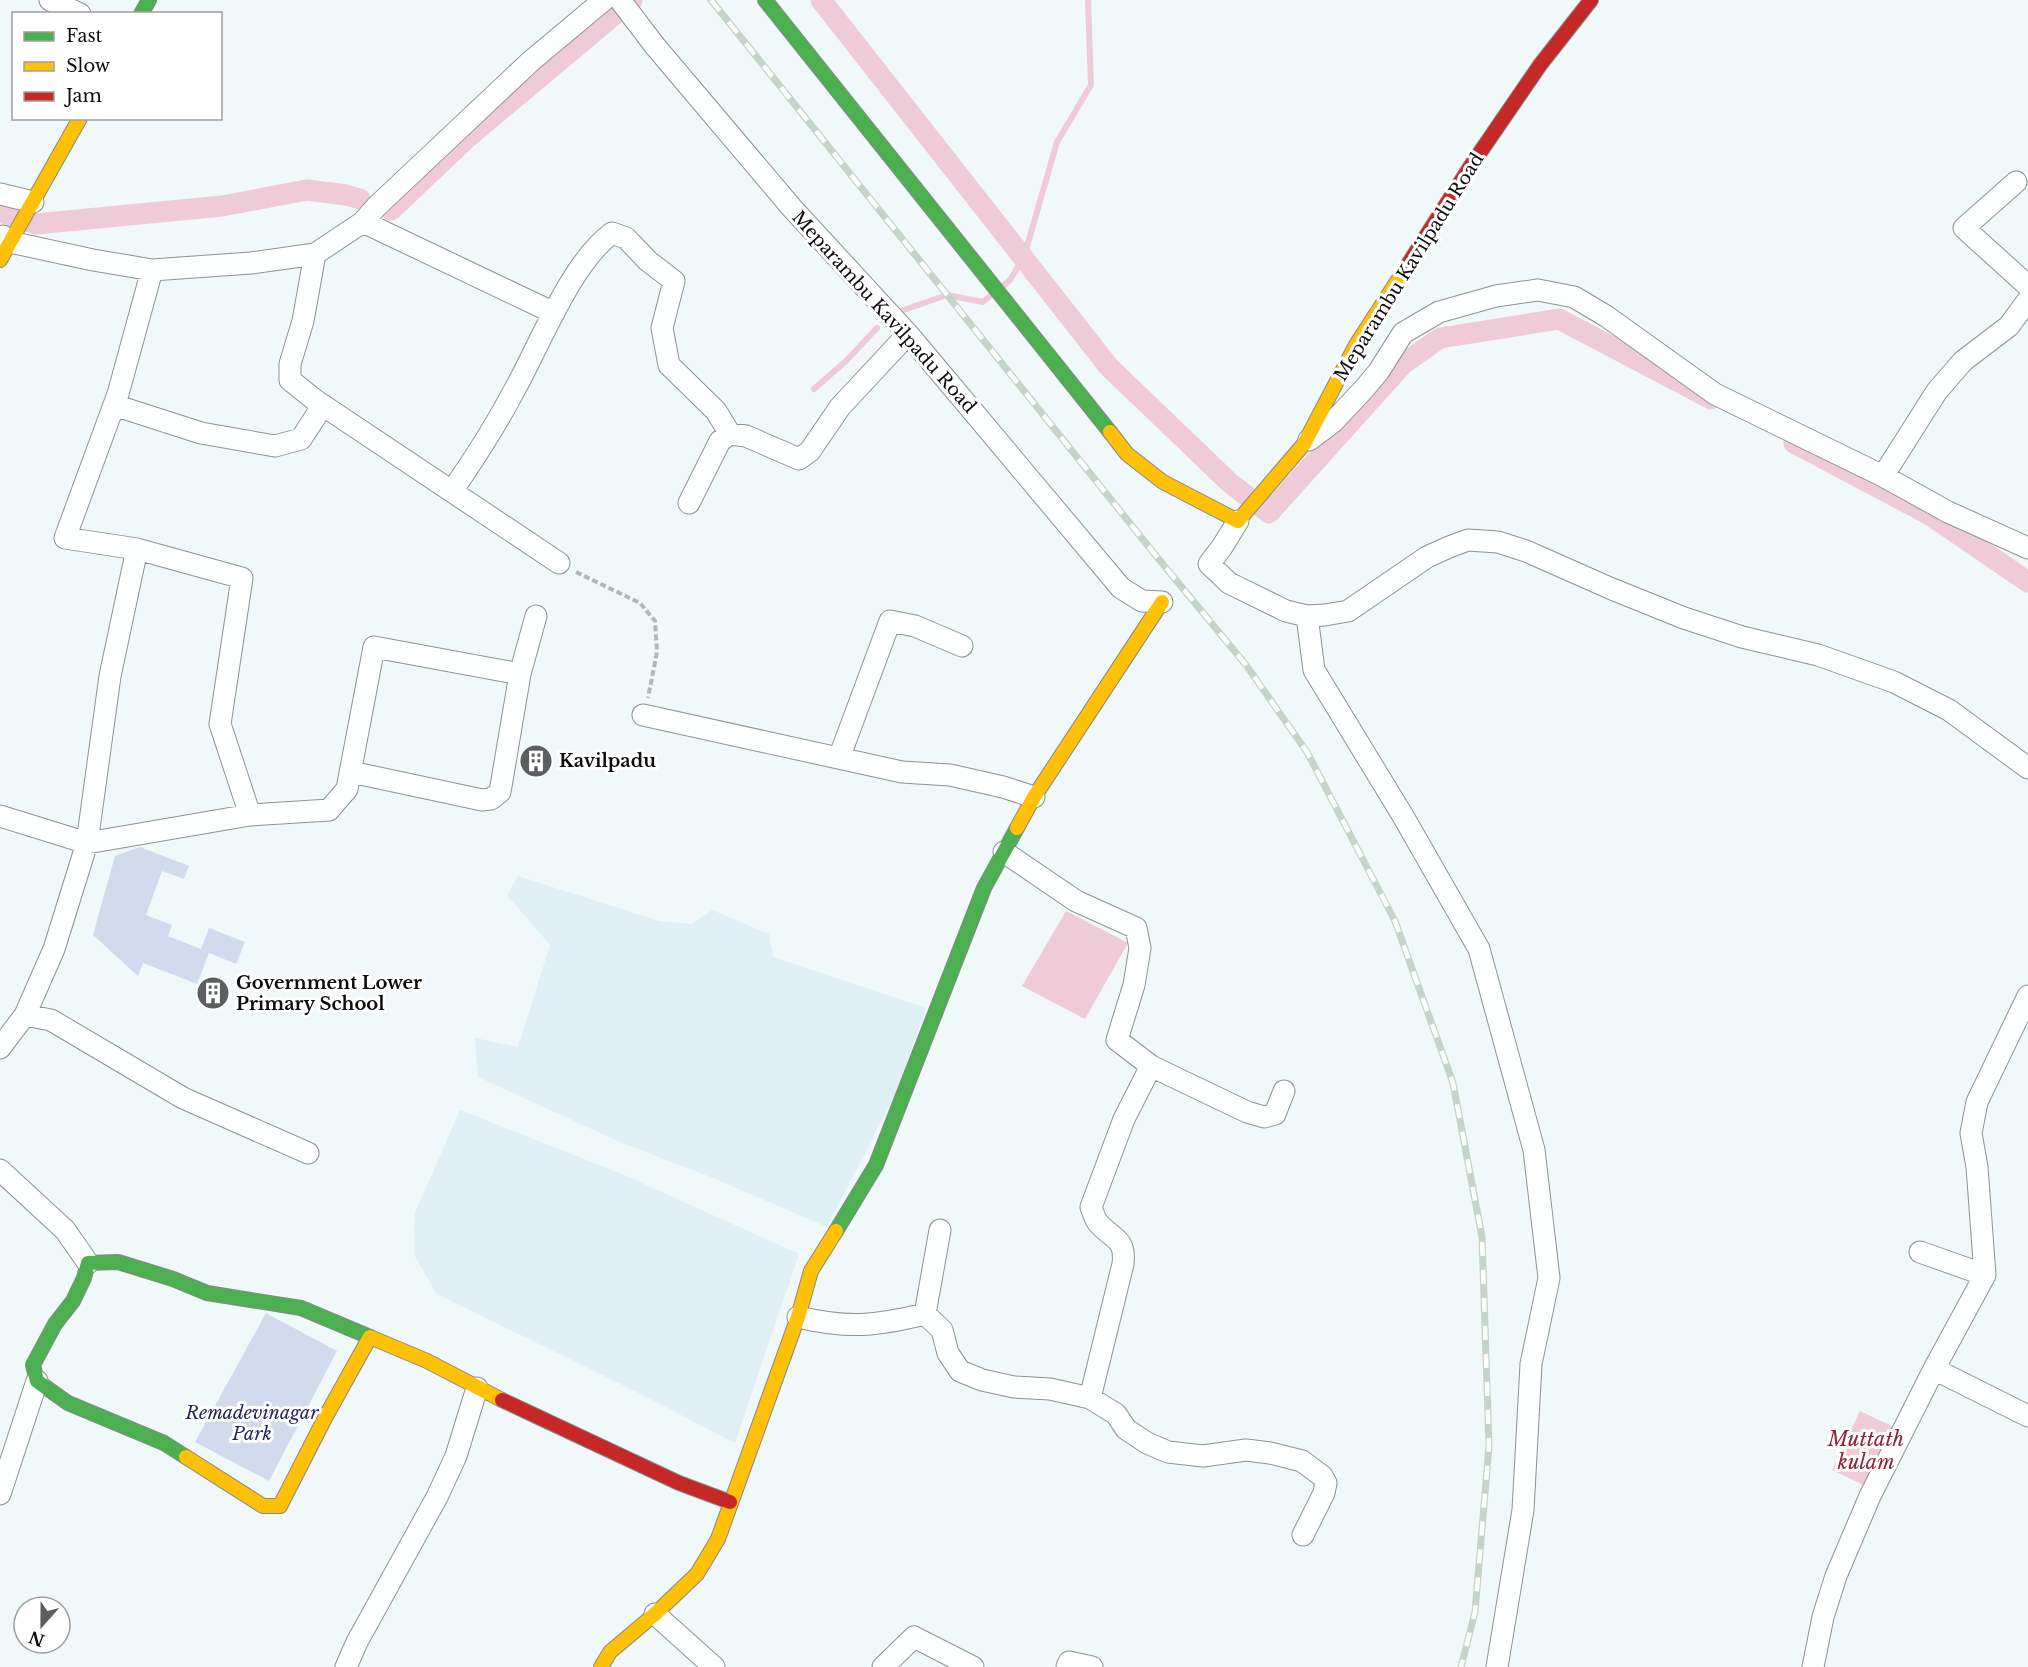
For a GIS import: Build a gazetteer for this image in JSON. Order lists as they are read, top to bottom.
{
  "streets": {
    "street": ["Meparambu Kavilpadu Road"]
  },
  "water": ["Muttath kulam"],
  "parks": ["Remadevinagar Park"],
  "places": {
    "building": ["Kavilpadu", "Government Lower Primary School"]
  },
  "legend": ["Fast", "Slow", "Jam"],
  "north": "bottom"
}
